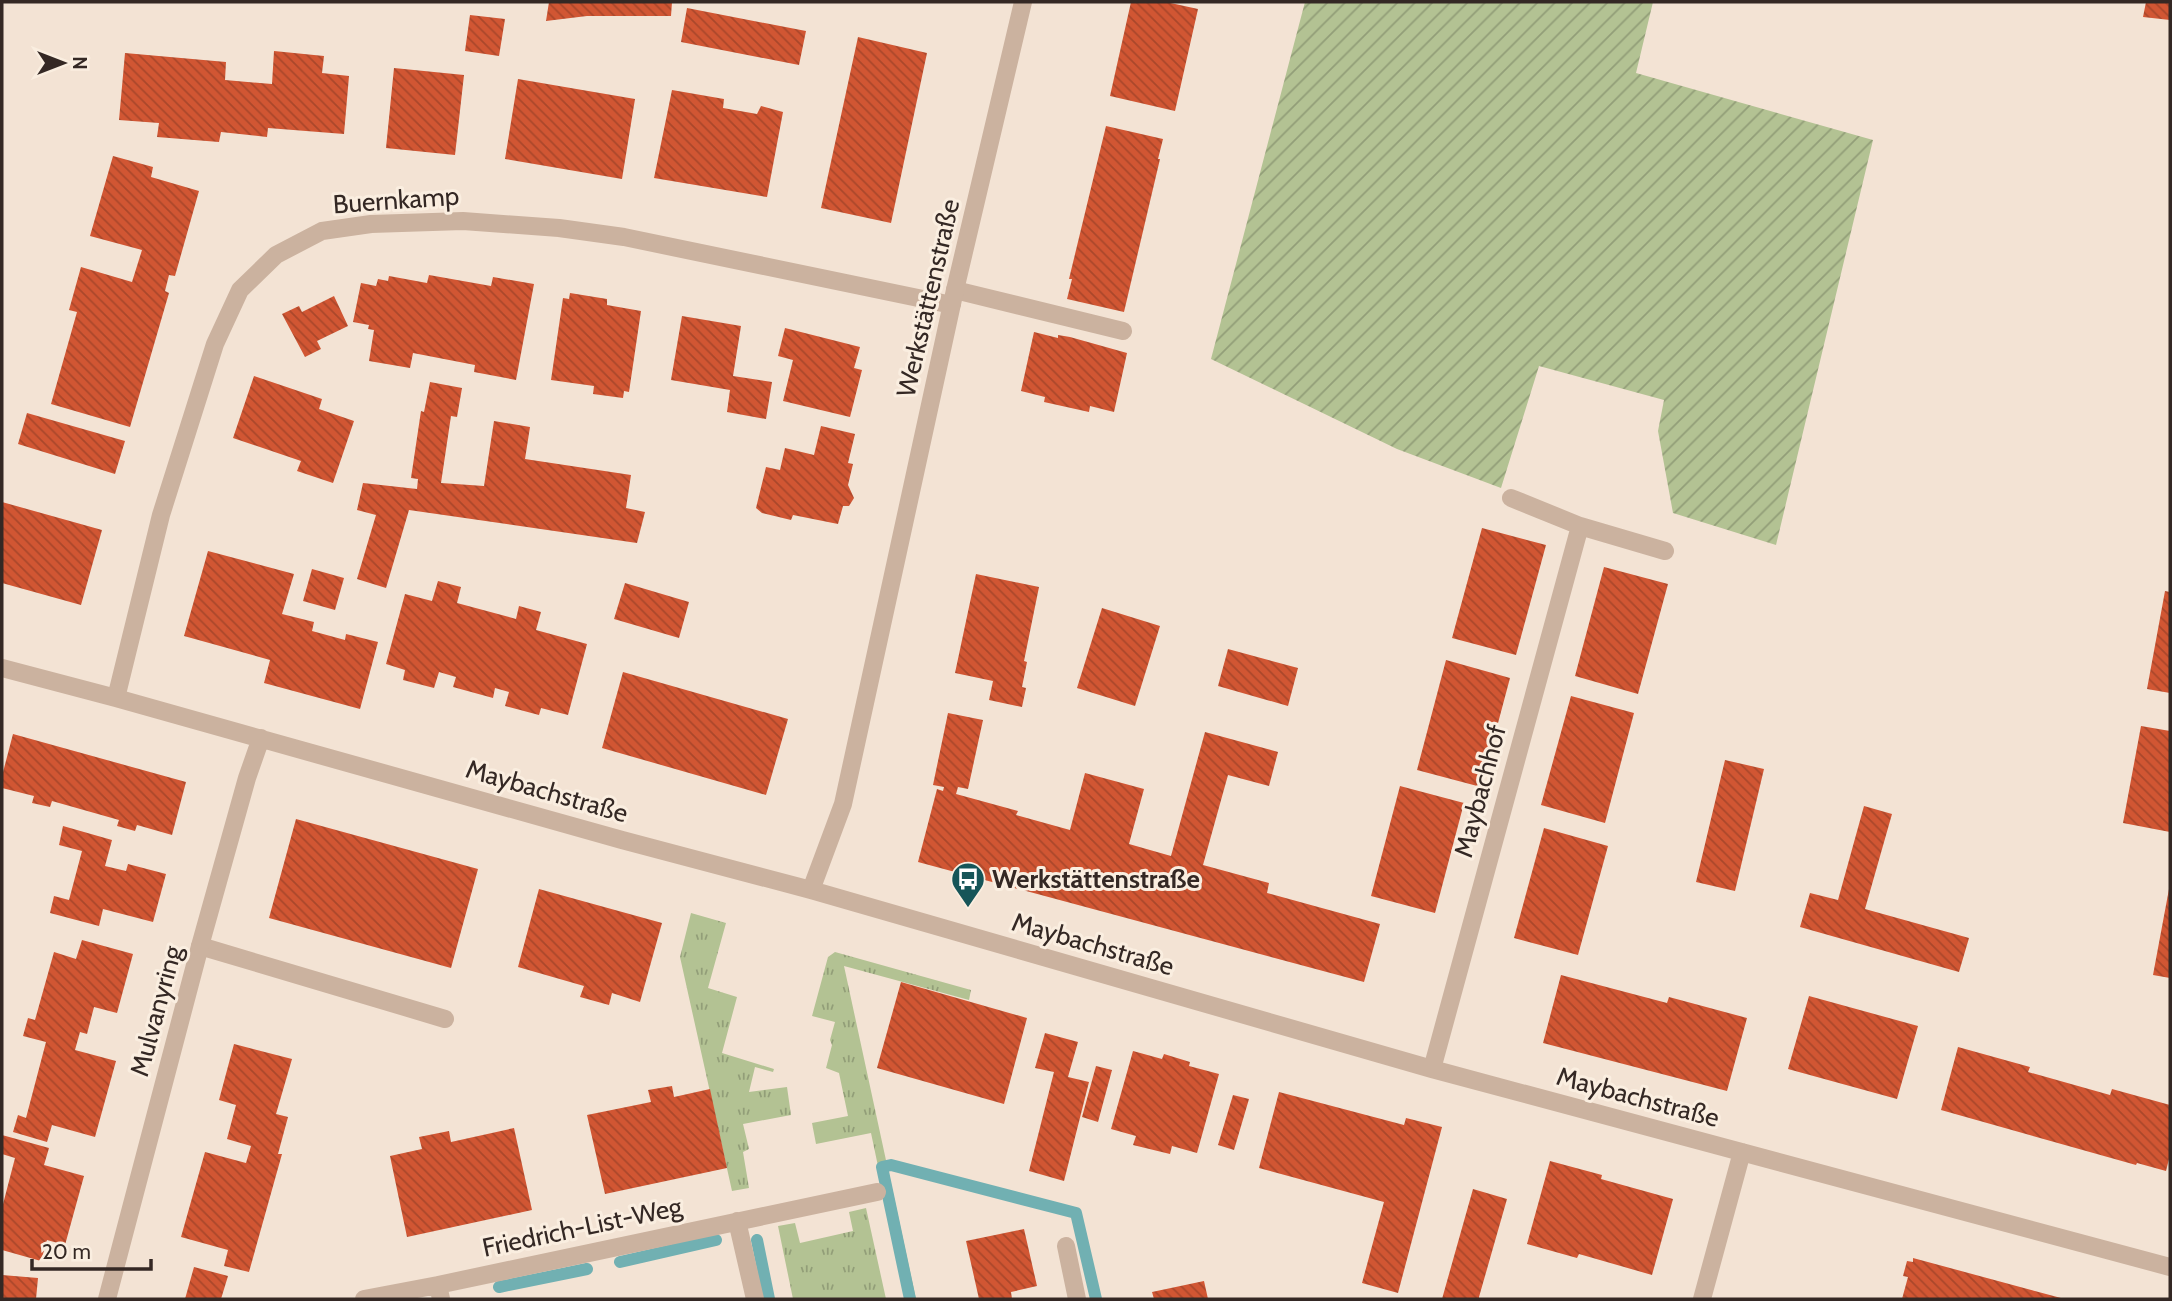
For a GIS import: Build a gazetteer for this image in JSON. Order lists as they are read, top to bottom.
{
  "streets": {
    "street": [
      "Buernkamp",
      "Werkstättenstraße",
      "Maybachstraße",
      "Maybachhof",
      "Mulvanyring",
      "Friedrich-List-Weg"
    ]
  },
  "crossings": [
    ["Buernkamp", "Werkstättenstraße"],
    ["Buernkamp", "Maybachstraße"],
    ["Werkstättenstraße", "Maybachstraße"],
    ["Maybachstraße", "Maybachhof"],
    ["Maybachstraße", "Mulvanyring"]
  ],
  "places": {
    "bus stop": ["Werkstättenstraße"]
  },
  "scale_bar": "20 m",
  "north": "right"
}
